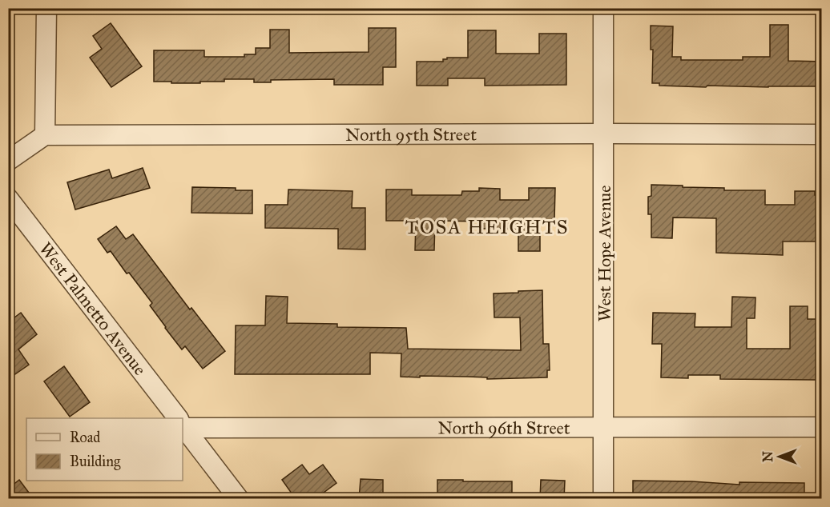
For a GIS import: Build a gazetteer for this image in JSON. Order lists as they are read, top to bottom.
{
  "streets": {
    "street": [
      "North 95th Street",
      "West Hope Avenue",
      "West Palmetto Avenue",
      "North 96th Street"
    ]
  },
  "crossings": [
    ["North 95th Street", "West Hope Avenue"],
    ["West Hope Avenue", "North 96th Street"]
  ],
  "districts": ["TOSA HEIGHTS"],
  "legend": ["Road", "Building"],
  "north": "left"
}
